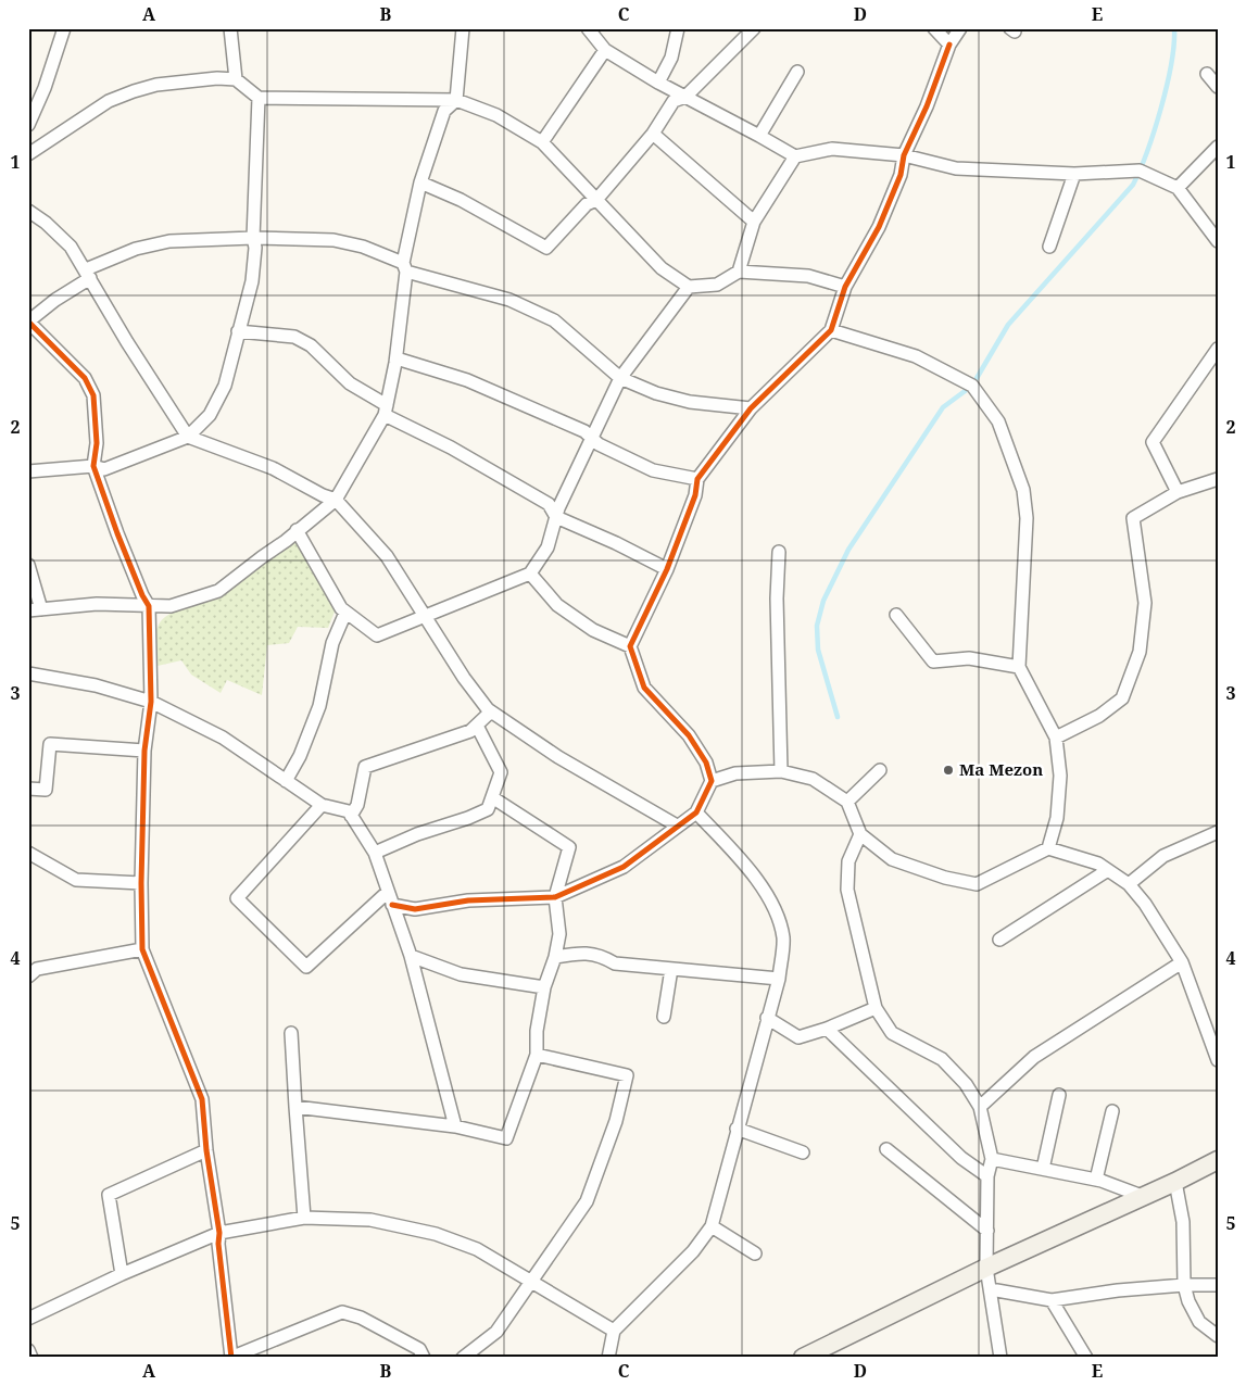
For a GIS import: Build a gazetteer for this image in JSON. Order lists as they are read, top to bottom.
{
  "places": ["Ma Mezon"],
  "grid": {
    "columns": [
      "A",
      "B",
      "C",
      "D",
      "E"
    ],
    "rows": [
      "1",
      "2",
      "3",
      "4",
      "5"
    ]
  }
}
